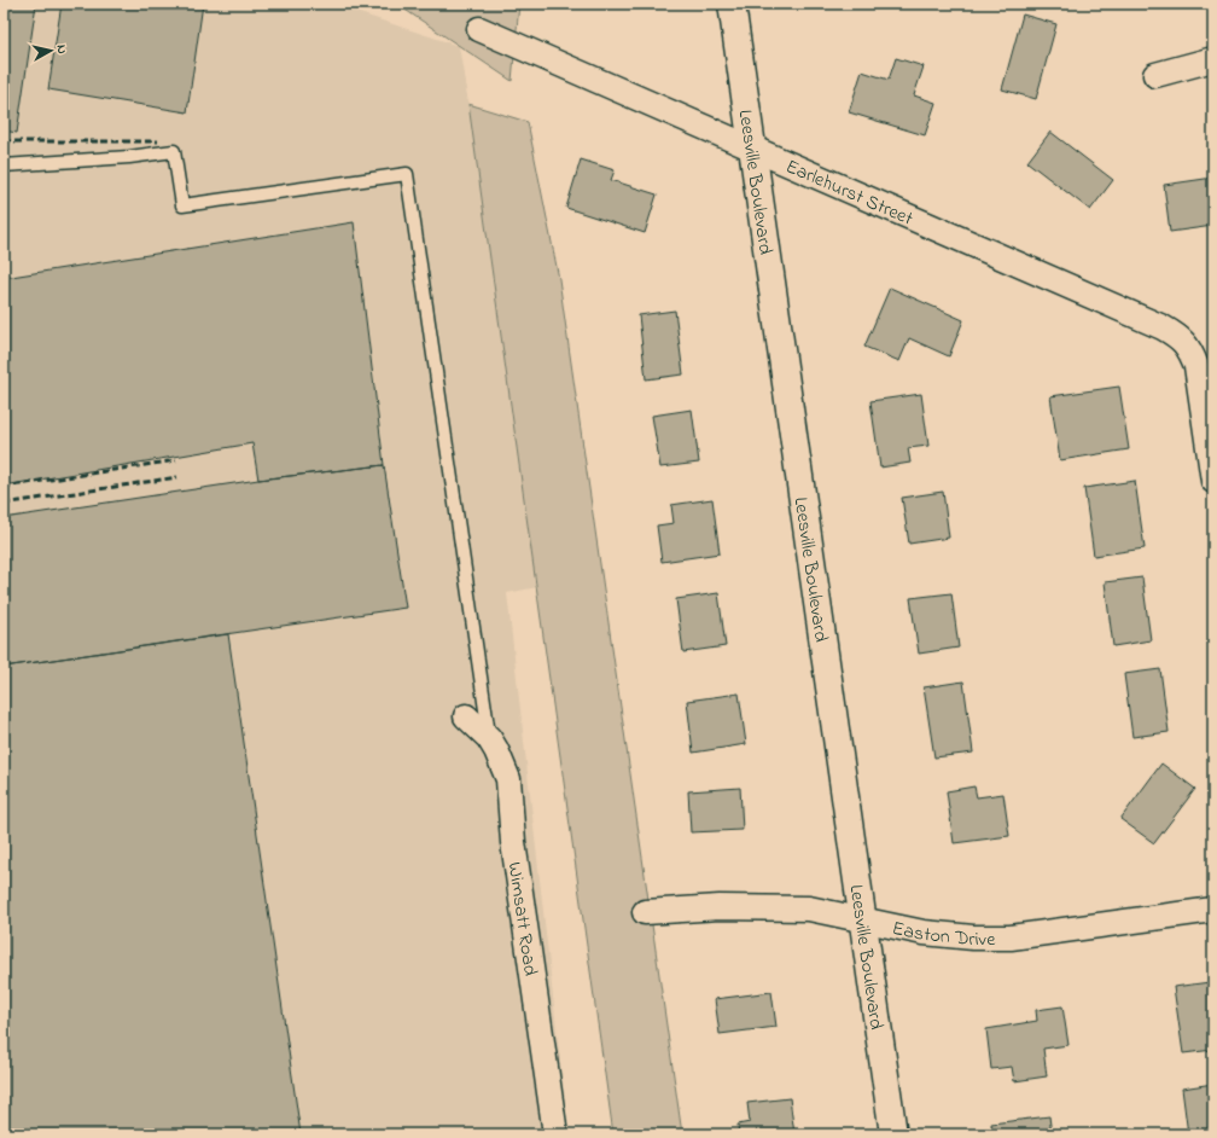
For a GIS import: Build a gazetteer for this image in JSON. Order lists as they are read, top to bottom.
{
  "streets": {
    "street": [
      "Leesville Boulevard",
      "Earlehurst Street",
      "Wimsatt Road",
      "Easton Drive"
    ]
  },
  "crossings": [
    ["Leesville Boulevard", "Earlehurst Street"],
    ["Leesville Boulevard", "Easton Drive"]
  ],
  "north": "right"
}
